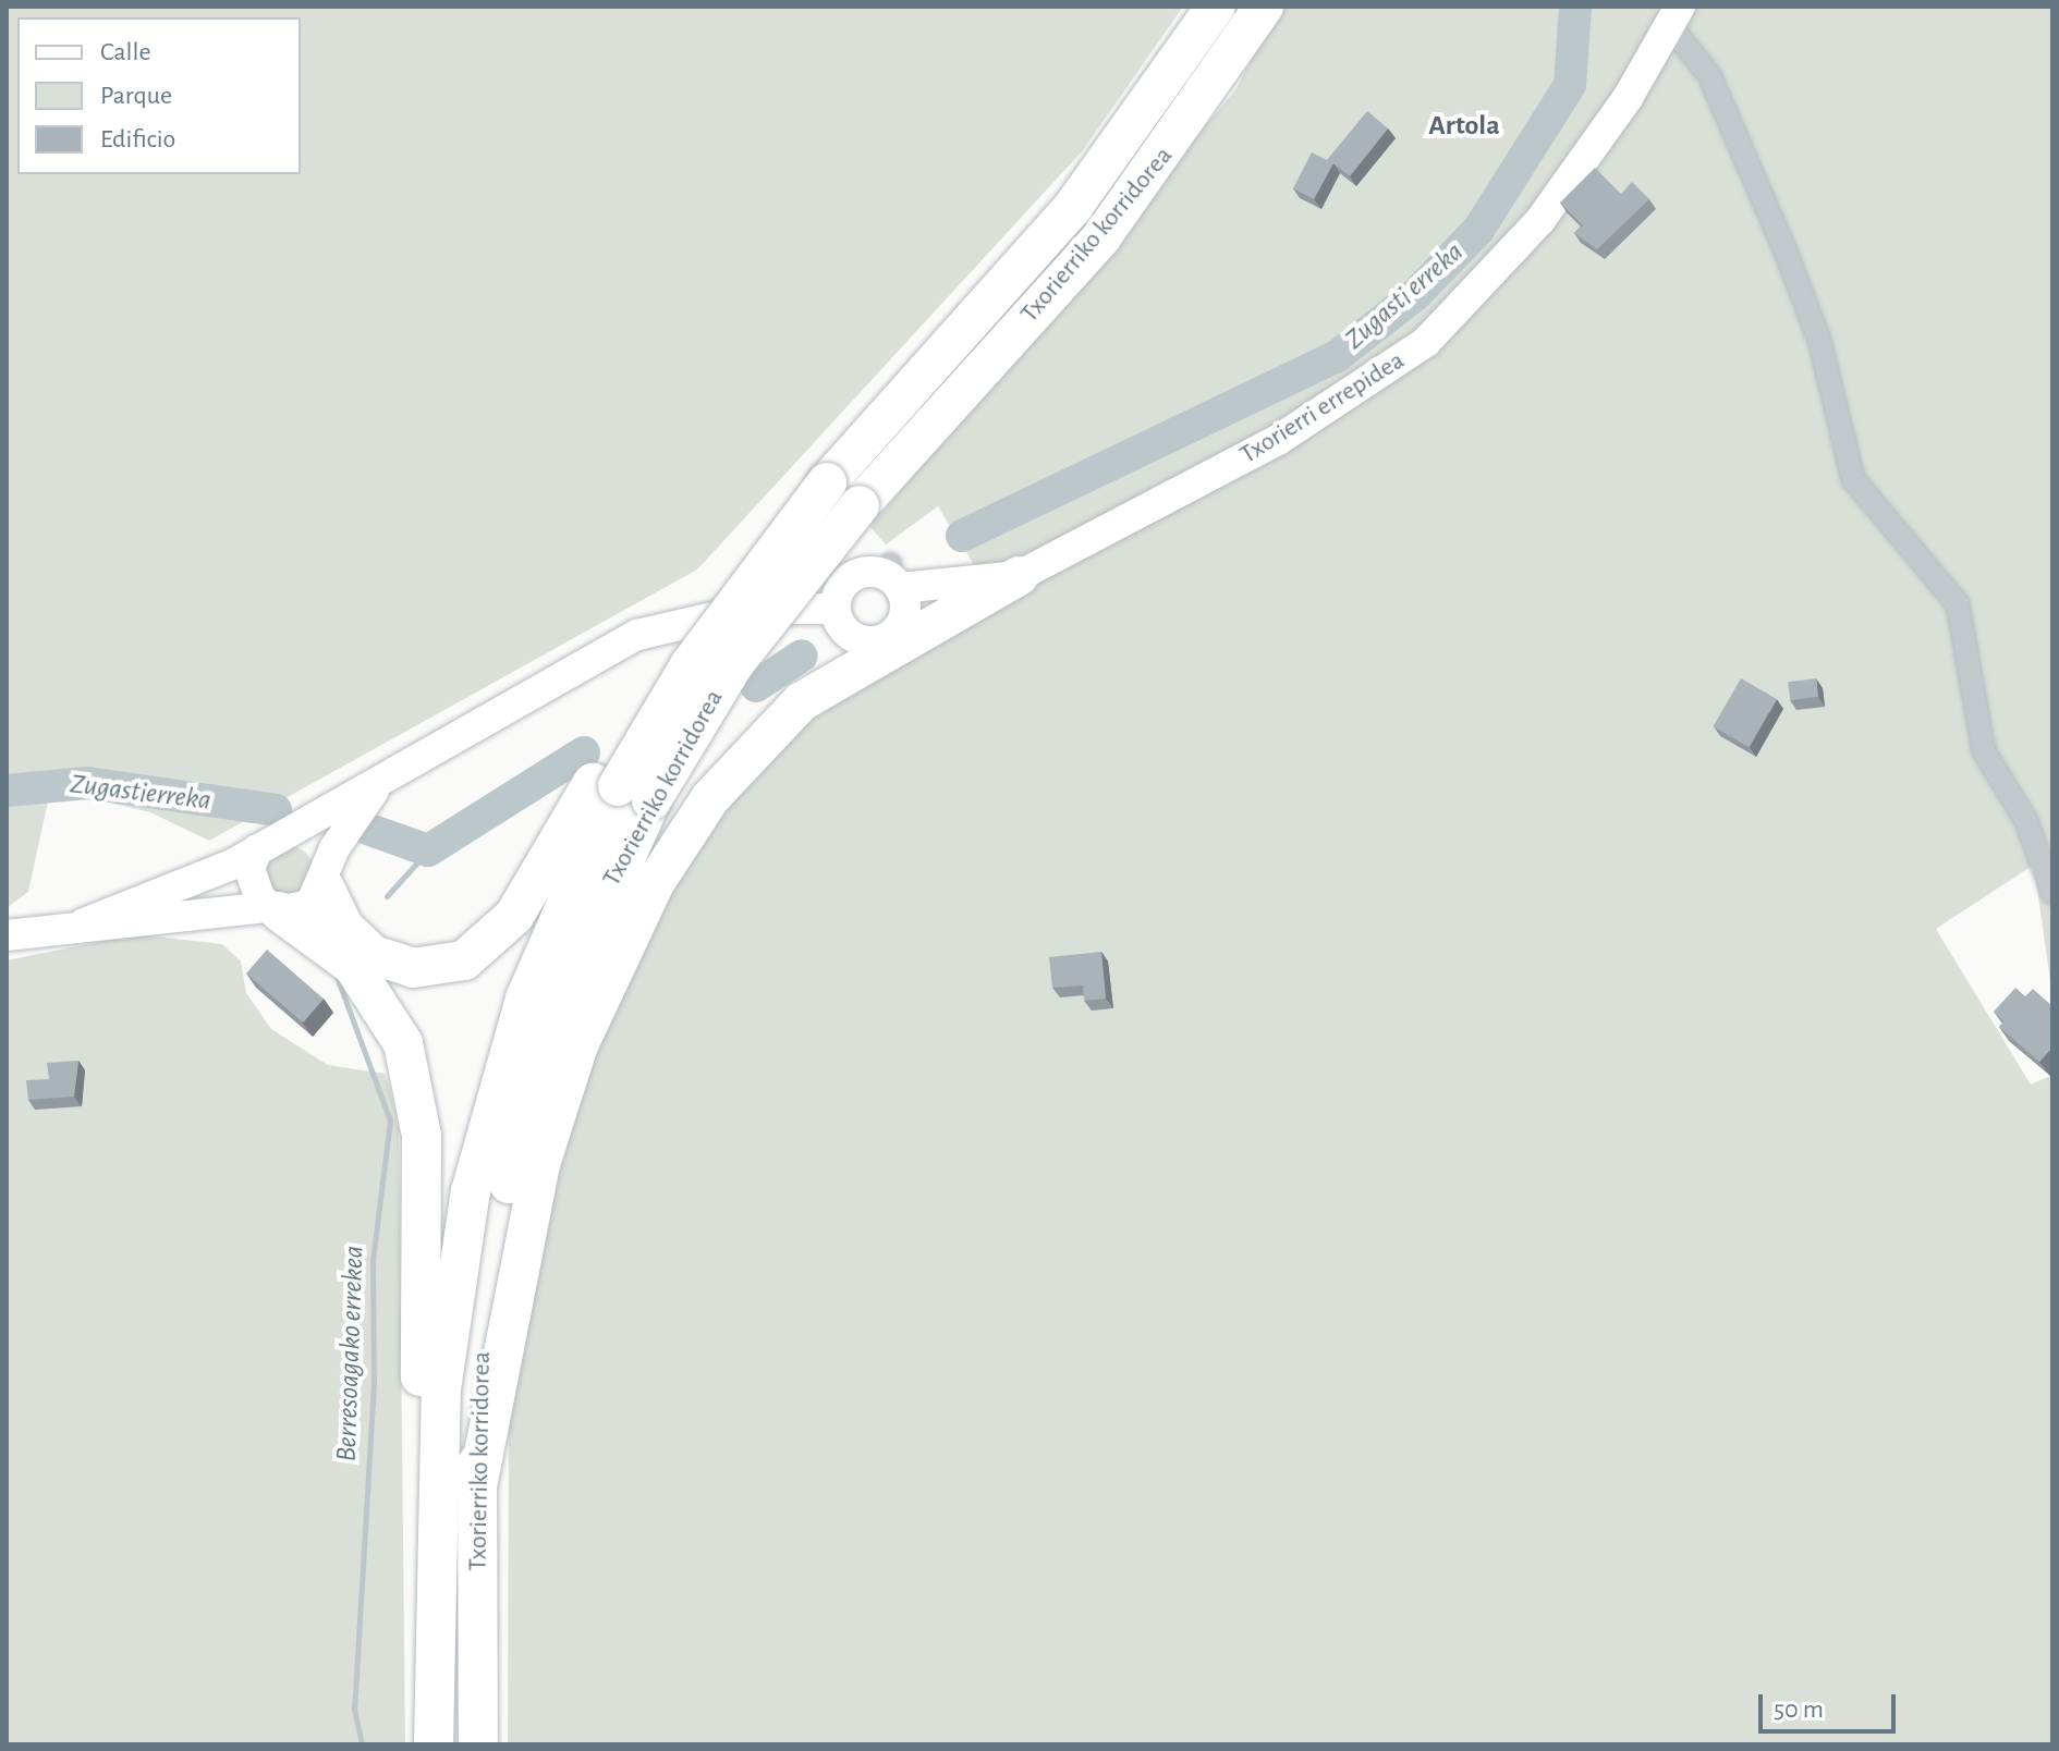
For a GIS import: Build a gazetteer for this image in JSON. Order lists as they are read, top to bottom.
{
  "streets": {
    "highway": ["Txorierriko korridorea"],
    "main road": ["Txorierri errepidea"]
  },
  "districts": ["Artola"],
  "water": ["Zugasti erreka", "Zugastierreka", "Berresoagako errekea"],
  "legend": ["Calle", "Parque", "Edificio"],
  "scale_bar": "50 m"
}
